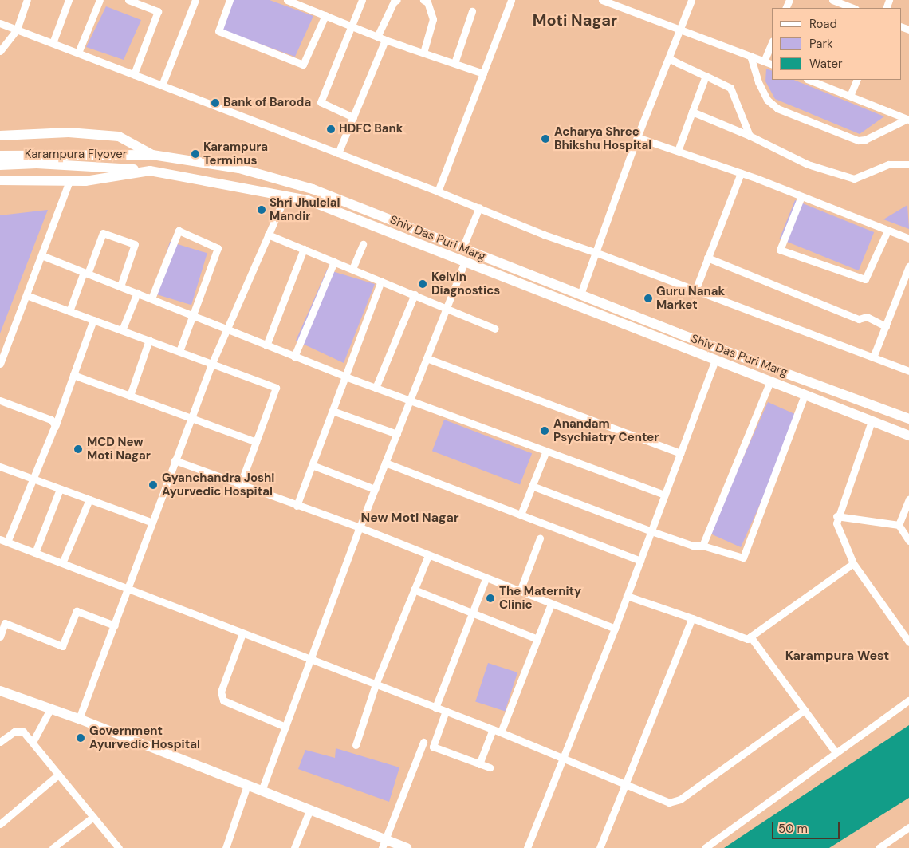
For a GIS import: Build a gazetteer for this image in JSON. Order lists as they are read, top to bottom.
{
  "streets": {
    "main road": ["Karampura Flyover", "Shiv Das Puri Marg"]
  },
  "crossings": [
    ["Karampura Flyover", "Shiv Das Puri Marg"]
  ],
  "districts": ["Moti Nagar", "New Moti Nagar", "Karampura West"],
  "places": [
    "Bank of Baroda",
    "HDFC Bank",
    "Acharya Shree Bhikshu Hospital",
    "Karampura Terminus",
    "Shri Jhulelal Mandir",
    "Kelvin Diagnostics",
    "Guru Nanak Market",
    "Anandam Psychiatry Center",
    "MCD New Moti Nagar",
    "Gyanchandra Joshi Ayurvedic Hospital",
    "The Maternity Clinic",
    "Government Ayurvedic Hospital"
  ],
  "legend": ["Road", "Park", "Water"],
  "scale_bar": "50 m"
}
